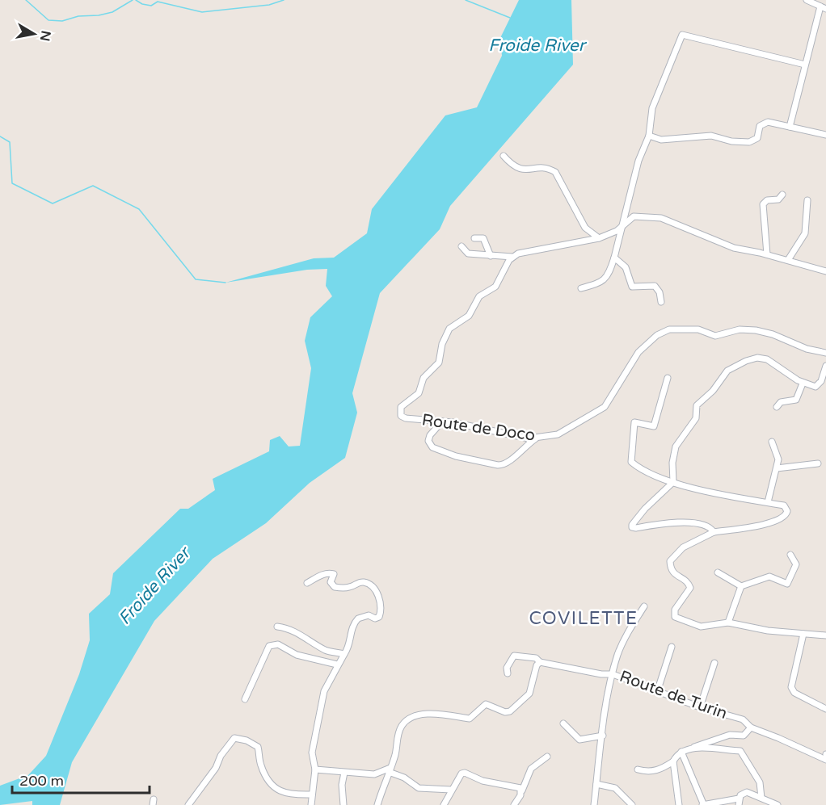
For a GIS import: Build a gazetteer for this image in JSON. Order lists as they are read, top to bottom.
{
  "streets": {
    "street": ["Route de Doco", "Route de Turin"]
  },
  "districts": ["COVILETTE"],
  "water": ["Froide River"],
  "scale_bar": "200 m",
  "north": "right"
}
